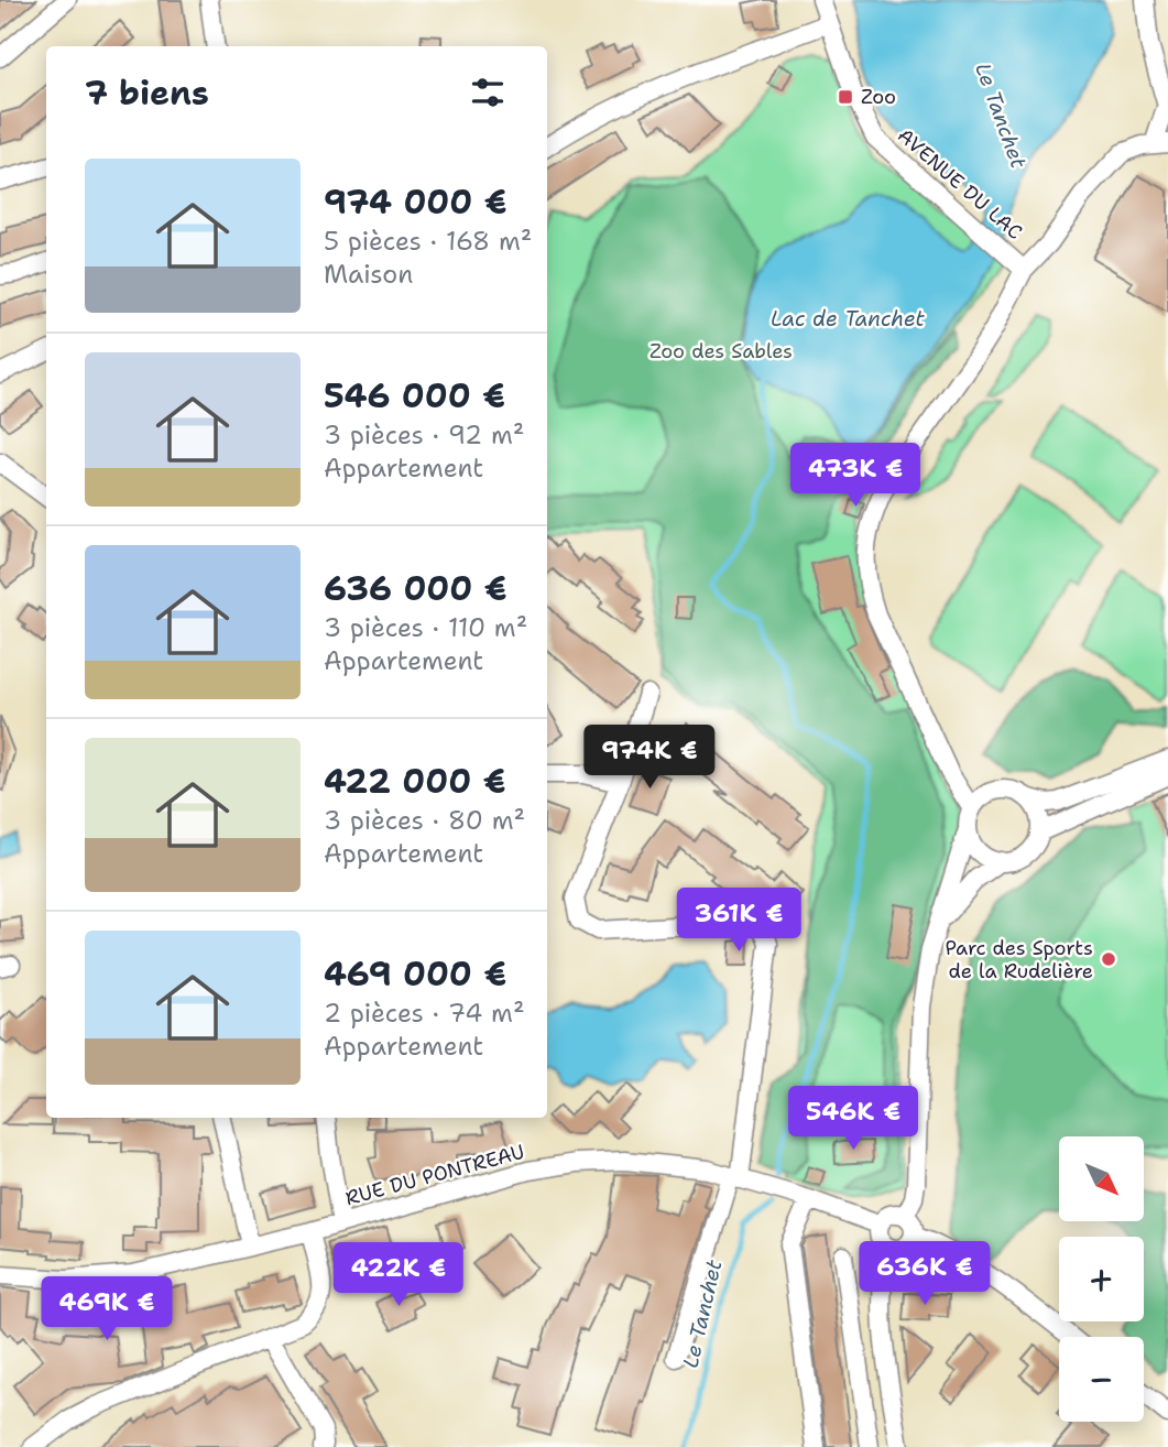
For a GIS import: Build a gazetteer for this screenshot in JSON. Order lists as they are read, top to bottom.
{
  "streets": {
    "street": ["AVENUE DU LAC", "RUE DU PONTREAU"]
  },
  "water": ["Le Tanchet", "Lac de Tanchet"],
  "parks": ["Zoo des Sables"],
  "places": {
    "transit": ["Zoo"],
    "other": ["Parc des Sports de la Rudelière"]
  },
  "north": "bottom right",
  "page": {
    "heading": "7 biens",
    "list": [
      {
        "name": "974 000 €",
        "note": "5 pièces · 168 m² · Maison"
      },
      {
        "name": "546 000 €",
        "note": "3 pièces · 92 m² · Appartement"
      },
      {
        "name": "636 000 €",
        "note": "3 pièces · 110 m² · Appartement"
      },
      {
        "name": "422 000 €",
        "note": "3 pièces · 80 m² · Appartement"
      },
      {
        "name": "469 000 €",
        "note": "2 pièces · 74 m² · Appartement"
      }
    ],
    "price": [
      "473K €",
      "974K €",
      "361K €",
      "546K €",
      "636K €",
      "422K €",
      "469K €"
    ],
    "map_buttons": ["+", "−"]
  }
}
